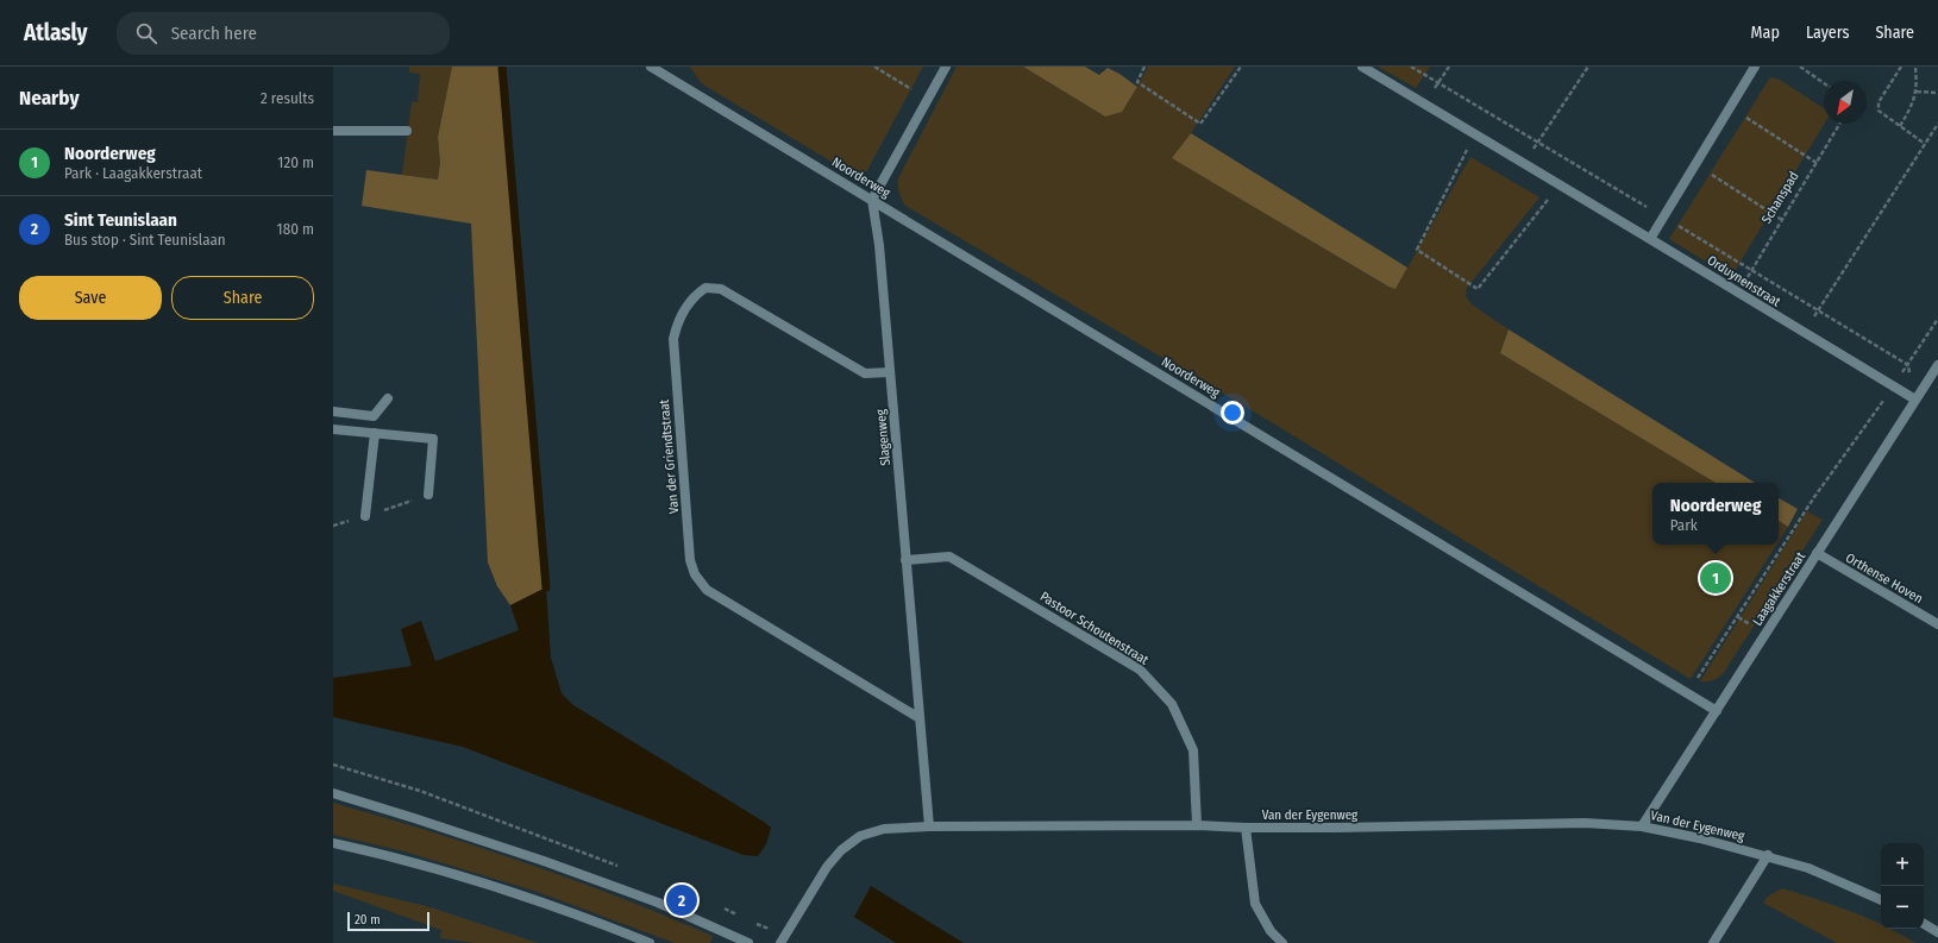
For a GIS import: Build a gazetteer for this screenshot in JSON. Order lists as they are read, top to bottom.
{
  "streets": {
    "street": [
      "Noorderweg",
      "Orduynenstraat",
      "Slagenweg",
      "Van der Griendtstraat",
      "Orthense Hoven",
      "Laagakkerstraat",
      "Pastoor Schoutenstraat",
      "Van der Eygenweg"
    ],
    "path": ["Schanspad"]
  },
  "crossings": [
    ["Noorderweg", "Slagenweg"],
    ["Noorderweg", "Laagakkerstraat"],
    ["Schanspad", "Orduynenstraat"],
    ["Orduynenstraat", "Laagakkerstraat"],
    ["Slagenweg", "Van der Griendtstraat"],
    ["Slagenweg", "Pastoor Schoutenstraat"],
    ["Slagenweg", "Van der Eygenweg"],
    ["Orthense Hoven", "Laagakkerstraat"],
    ["Laagakkerstraat", "Van der Eygenweg"],
    ["Pastoor Schoutenstraat", "Van der Eygenweg"]
  ],
  "scale_bar": "20 m",
  "north": "bottom left",
  "page": {
    "header": "Atlasly",
    "search": "Search here",
    "nav": ["Map", "Layers", "Share"],
    "heading": ["Nearby", "2 results"],
    "list": [
      {
        "mark": "1",
        "name": "Noorderweg",
        "note": "Park · Laagakkerstraat",
        "value": "120 m"
      },
      {
        "mark": "2",
        "name": "Sint Teunislaan",
        "note": "Bus stop · Sint Teunislaan",
        "value": "180 m"
      }
    ],
    "buttons": ["Save", "Share"],
    "popup": ["Noorderweg", "Park"],
    "pins": ["1", "2"],
    "map_buttons": ["+", "−"],
    "scale": "20 m"
  }
}
